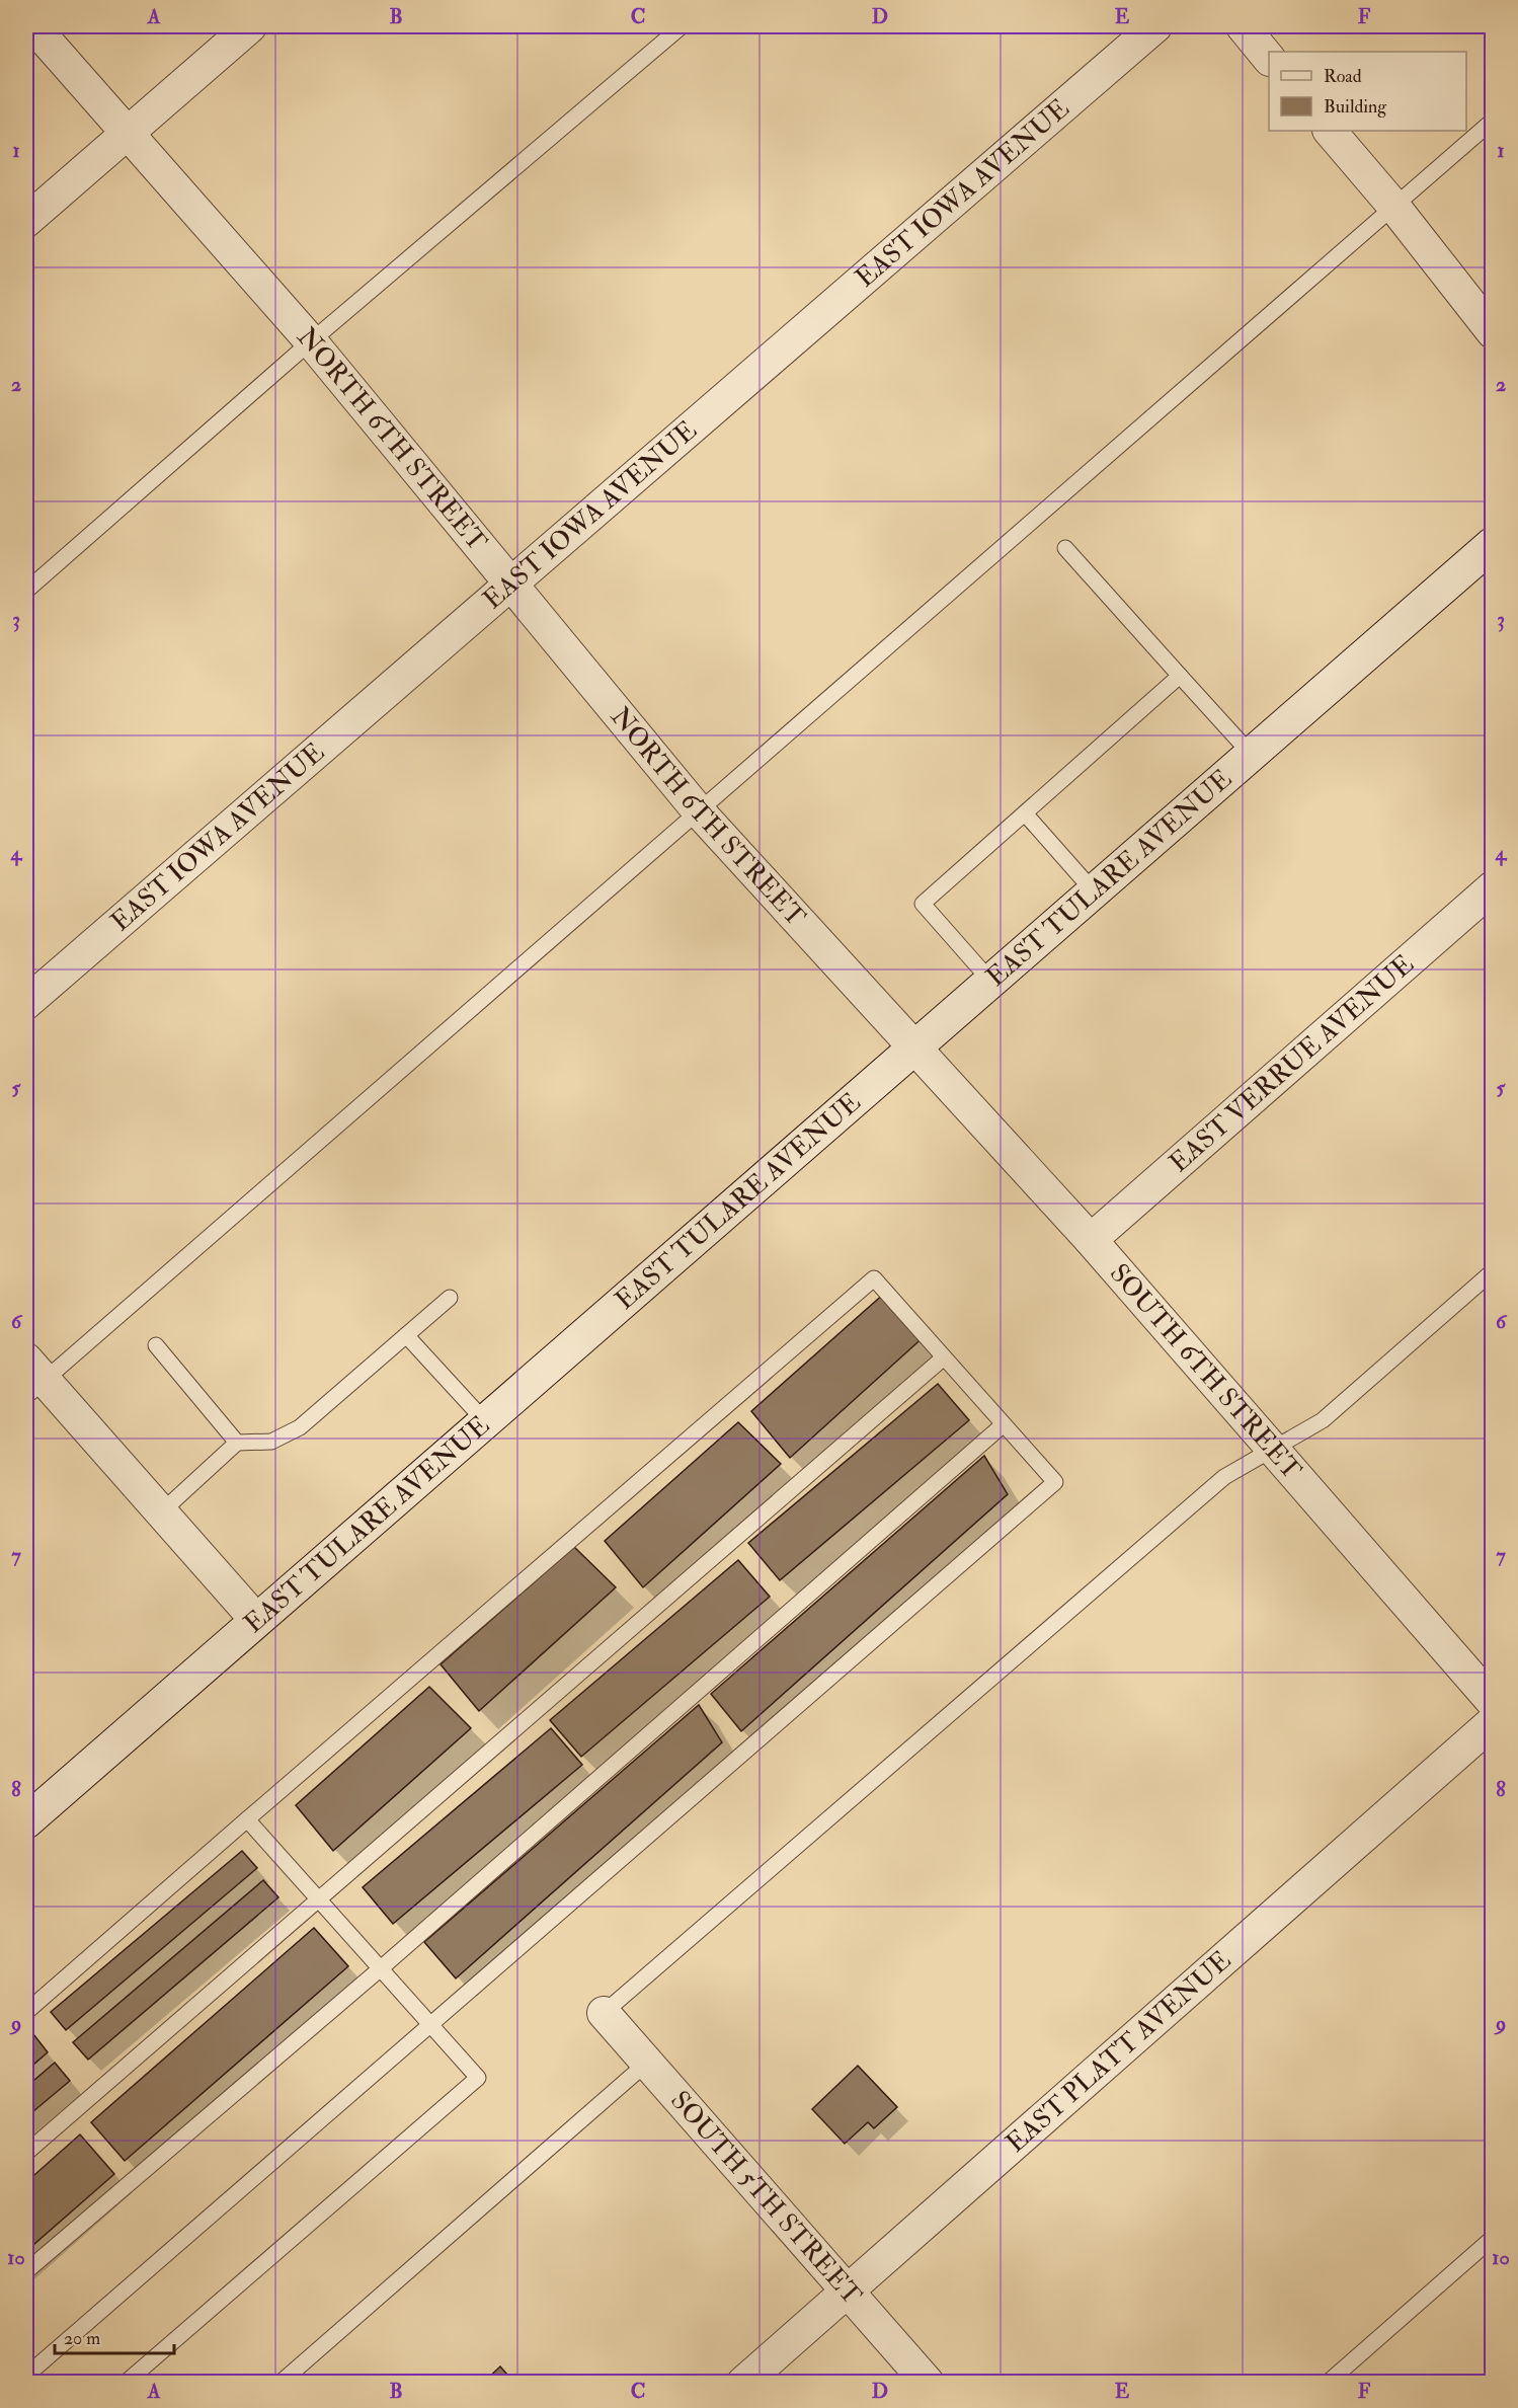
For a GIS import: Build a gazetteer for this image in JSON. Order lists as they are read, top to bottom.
{
  "streets": {
    "main road": ["EAST TULARE AVENUE"],
    "street": [
      "EAST IOWA AVENUE",
      "NORTH 6TH STREET",
      "EAST VERRUE AVENUE",
      "SOUTH 6TH STREET",
      "EAST PLATT AVENUE",
      "SOUTH 5TH STREET"
    ]
  },
  "crossings": [
    ["EAST IOWA AVENUE", "NORTH 6TH STREET"],
    ["NORTH 6TH STREET", "EAST TULARE AVENUE"],
    ["NORTH 6TH STREET", "SOUTH 6TH STREET"],
    ["EAST TULARE AVENUE", "SOUTH 6TH STREET"],
    ["EAST VERRUE AVENUE", "SOUTH 6TH STREET"],
    ["EAST PLATT AVENUE", "SOUTH 5TH STREET"]
  ],
  "legend": ["Road", "Building"],
  "scale_bar": "20 m",
  "grid": {
    "columns": [
      "A",
      "B",
      "C",
      "D",
      "E",
      "F"
    ],
    "rows": [
      "1",
      "2",
      "3",
      "4",
      "5",
      "6",
      "7",
      "8",
      "9",
      "10"
    ]
  }
}
